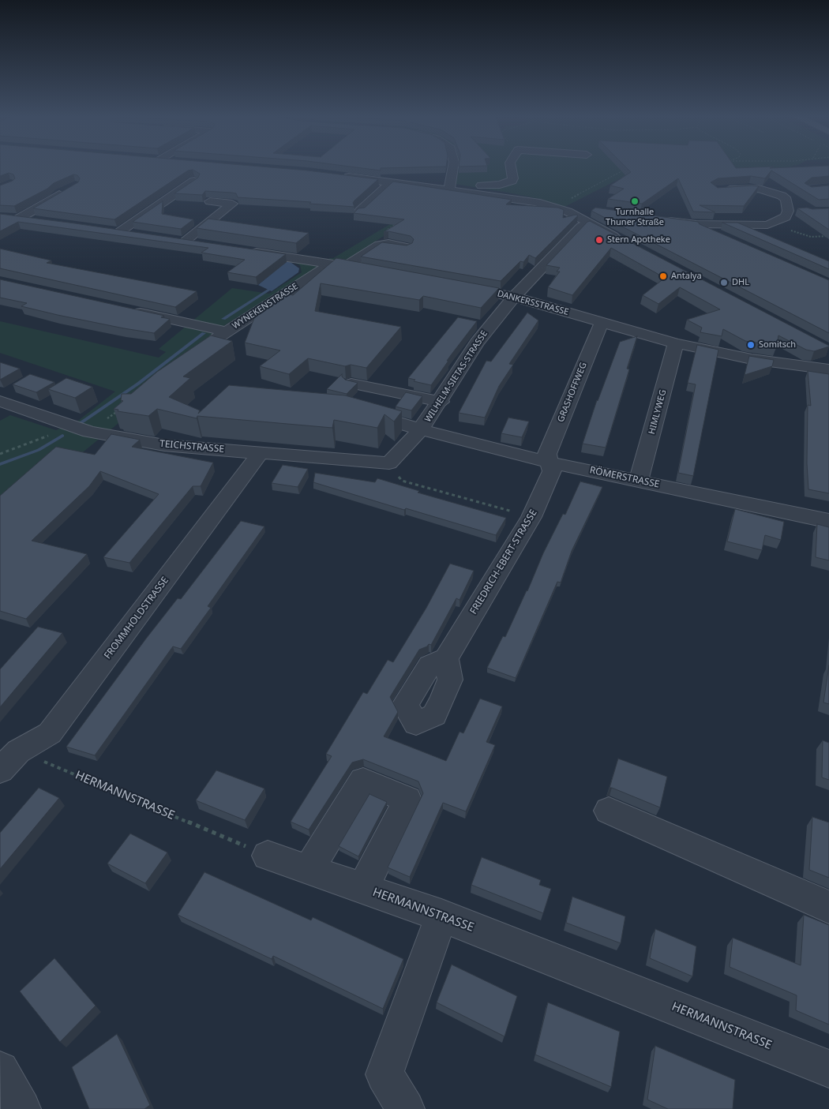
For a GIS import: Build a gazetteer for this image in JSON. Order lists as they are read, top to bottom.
{
  "streets": {
    "street": [
      "DANKERSSTRASSE",
      "WYNEKENSTRASSE",
      "WILHELM-SIETAS-STRASSE",
      "GRASHOFFWEG",
      "HIMLYWEG",
      "TEICHSTRASSE",
      "RÖMERSTRASSE",
      "FRIEDRICH-EBERT-STRASSE",
      "FROMMHOLDSTRASSE",
      "HERMANNSTRASSE"
    ]
  },
  "crossings": [
    ["DANKERSSTRASSE", "WILHELM-SIETAS-STRASSE"],
    ["DANKERSSTRASSE", "GRASHOFFWEG"],
    ["DANKERSSTRASSE", "HIMLYWEG"],
    ["WILHELM-SIETAS-STRASSE", "TEICHSTRASSE"],
    ["WILHELM-SIETAS-STRASSE", "RÖMERSTRASSE"],
    ["GRASHOFFWEG", "RÖMERSTRASSE"],
    ["GRASHOFFWEG", "FRIEDRICH-EBERT-STRASSE"],
    ["HIMLYWEG", "RÖMERSTRASSE"],
    ["TEICHSTRASSE", "FROMMHOLDSTRASSE"],
    ["RÖMERSTRASSE", "FRIEDRICH-EBERT-STRASSE"],
    ["FROMMHOLDSTRASSE", "HERMANNSTRASSE"]
  ],
  "places": [
    "Turnhalle Thuner Straße",
    "Stern Apotheke",
    "Antalya",
    "DHL",
    "Somitsch"
  ]
}
